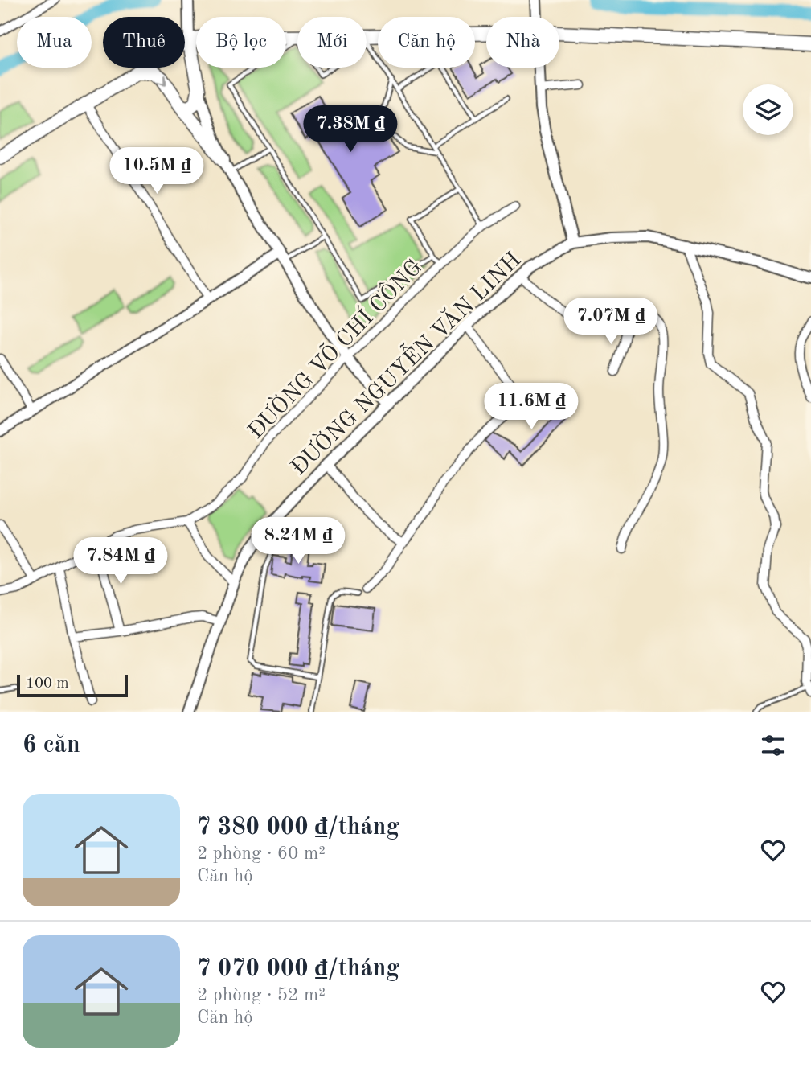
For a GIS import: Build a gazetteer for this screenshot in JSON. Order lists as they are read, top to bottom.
{
  "streets": {
    "street": ["ĐƯỜNG VÕ CHÍ CÔNG", "ĐƯỜNG NGUYỄN VĂN LINH"]
  },
  "scale_bar": "100 m",
  "page": {
    "chip": [
      "Mua",
      "Thuê",
      "Bộ lọc",
      "Mới",
      "Căn hộ",
      "Nhà"
    ],
    "price": [
      "7.38M ₫",
      "10.5M ₫",
      "7.07M ₫",
      "11.6M ₫",
      "8.24M ₫",
      "7.84M ₫"
    ],
    "scale": "100 m",
    "heading": "6 căn",
    "list": [
      {
        "name": "7 380 000 ₫/tháng",
        "note": "2 phòng · 60 m² · Căn hộ"
      },
      {
        "name": "7 070 000 ₫/tháng",
        "note": "2 phòng · 52 m² · Căn hộ"
      }
    ]
  }
}
